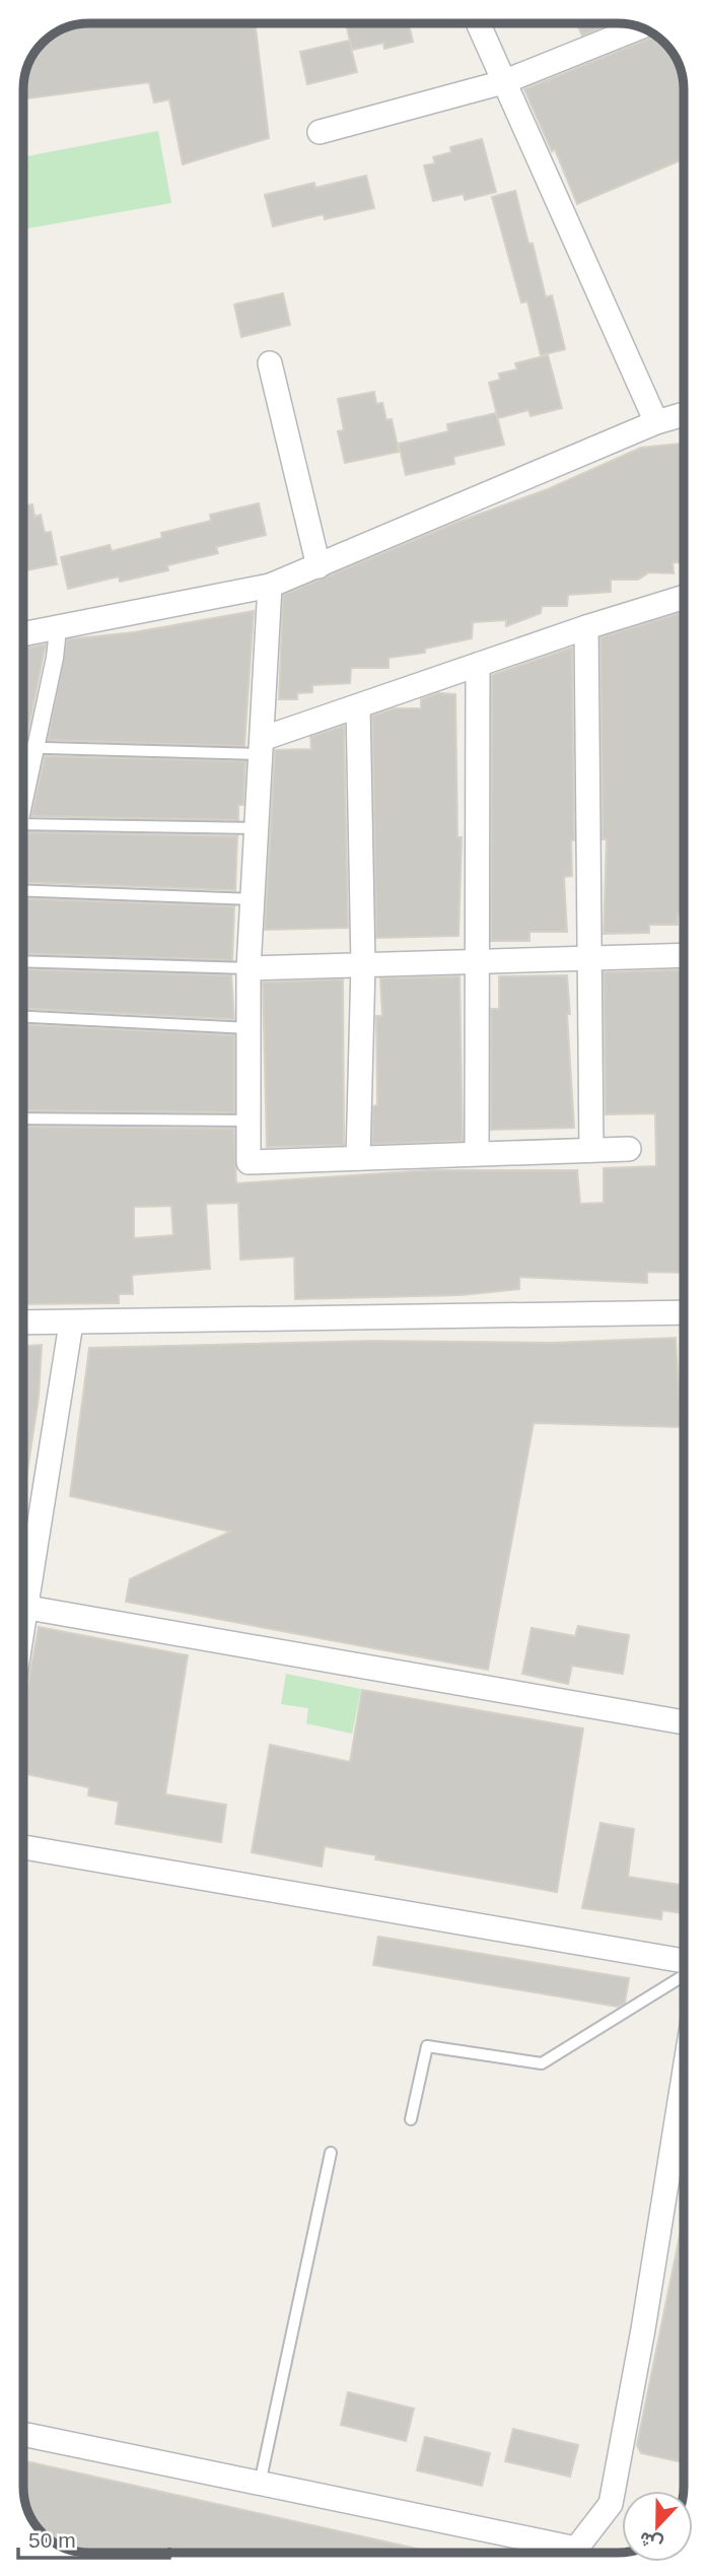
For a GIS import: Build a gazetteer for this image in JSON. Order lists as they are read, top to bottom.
{
  "scale_bar": "50 m",
  "north": "bottom"
}
